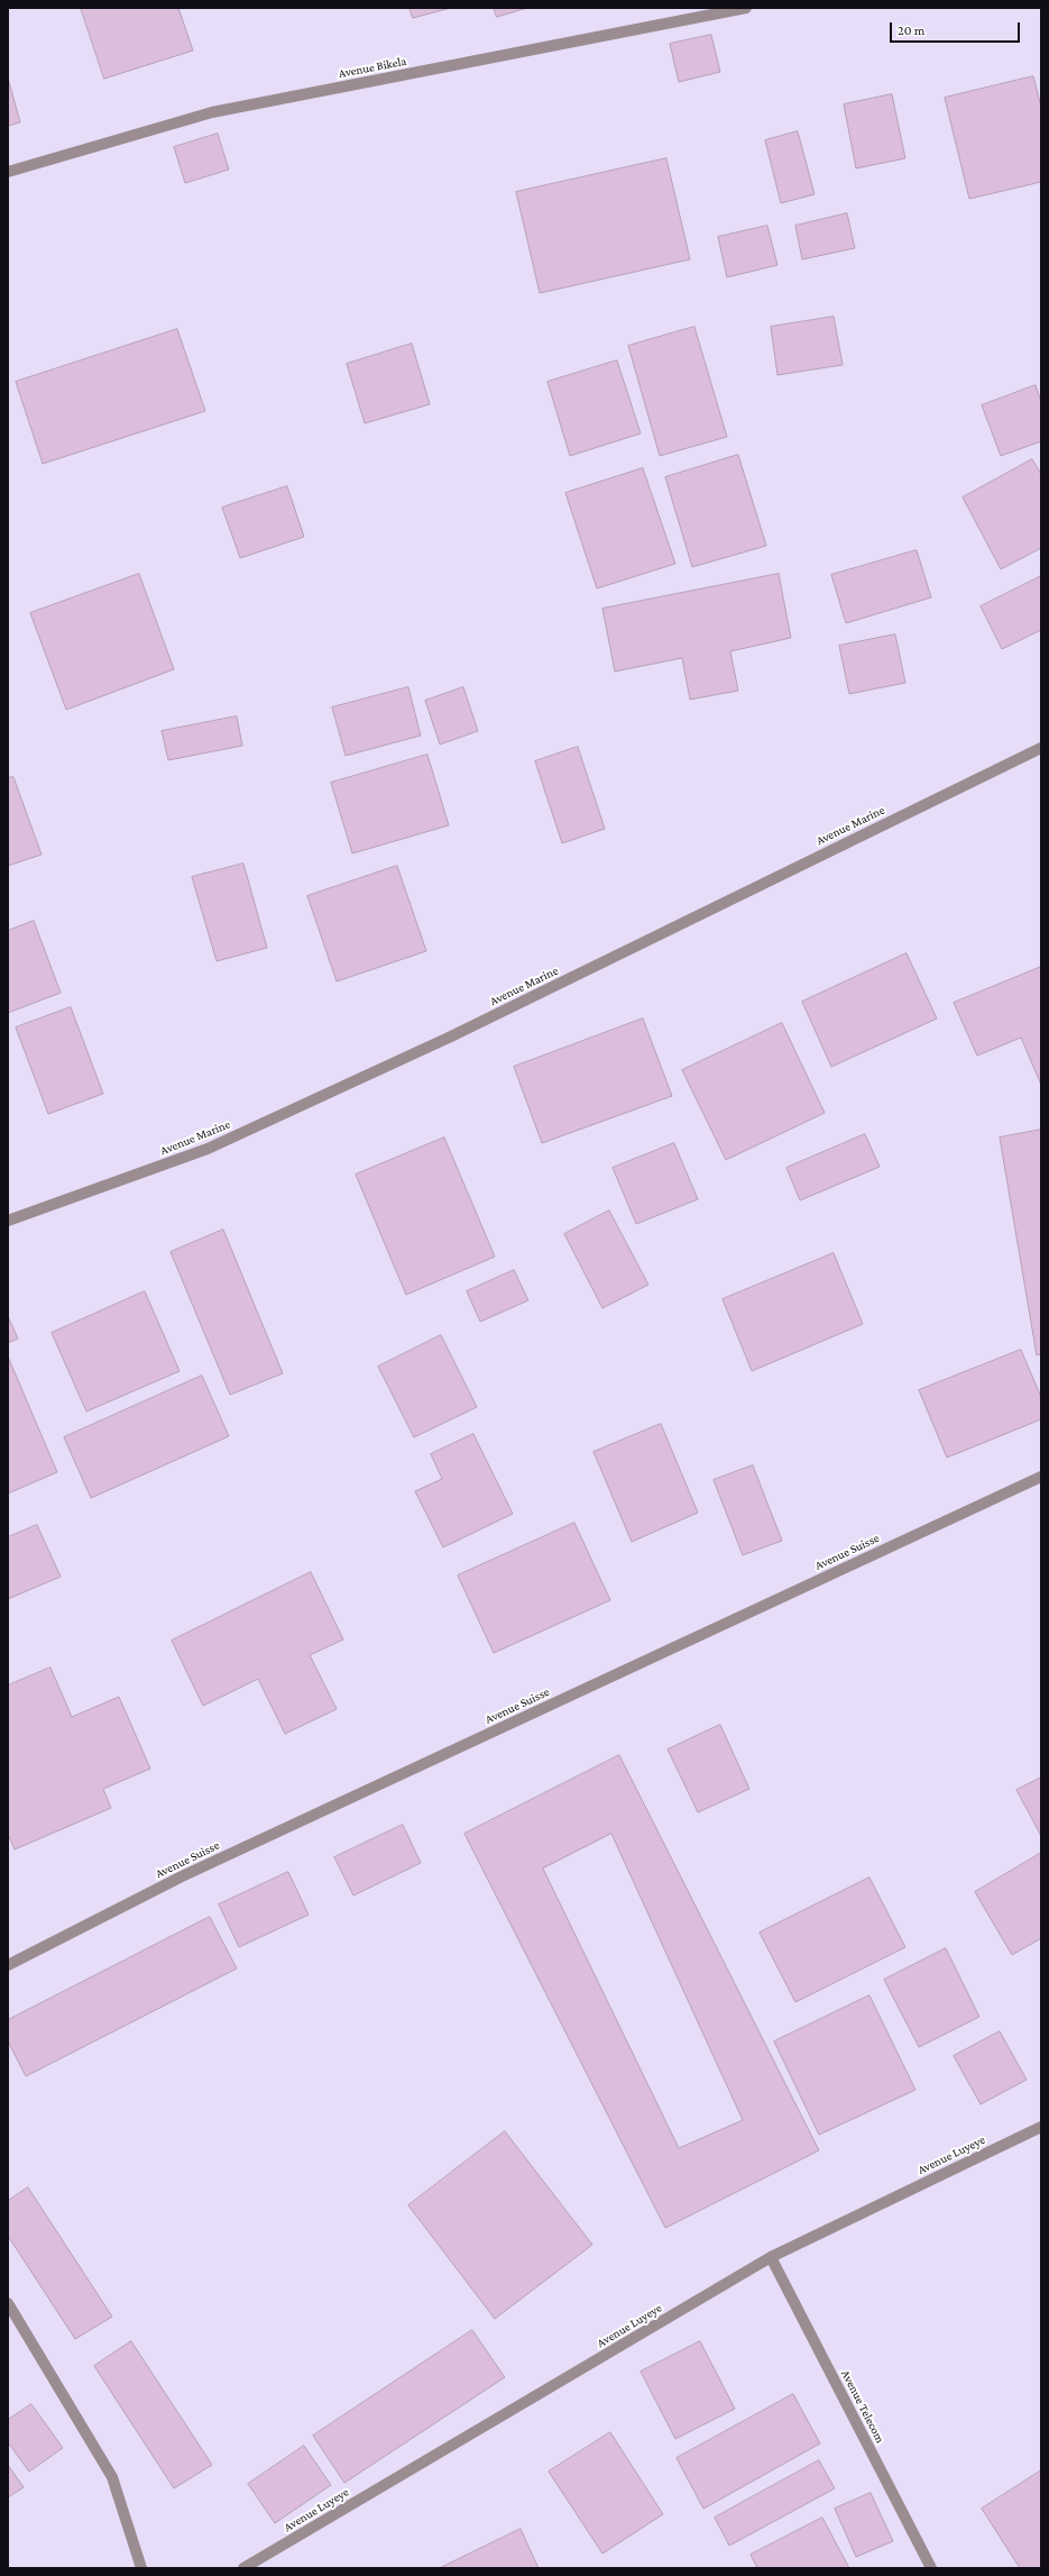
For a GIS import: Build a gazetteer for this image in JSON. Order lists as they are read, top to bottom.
{
  "streets": {
    "street": [
      "Avenue Bikela",
      "Avenue Marine",
      "Avenue Suisse",
      "Avenue Luyeye",
      "Avenue Telecom"
    ]
  },
  "crossings": [
    ["Avenue Luyeye", "Avenue Telecom"]
  ],
  "scale_bar": "20 m"
}
